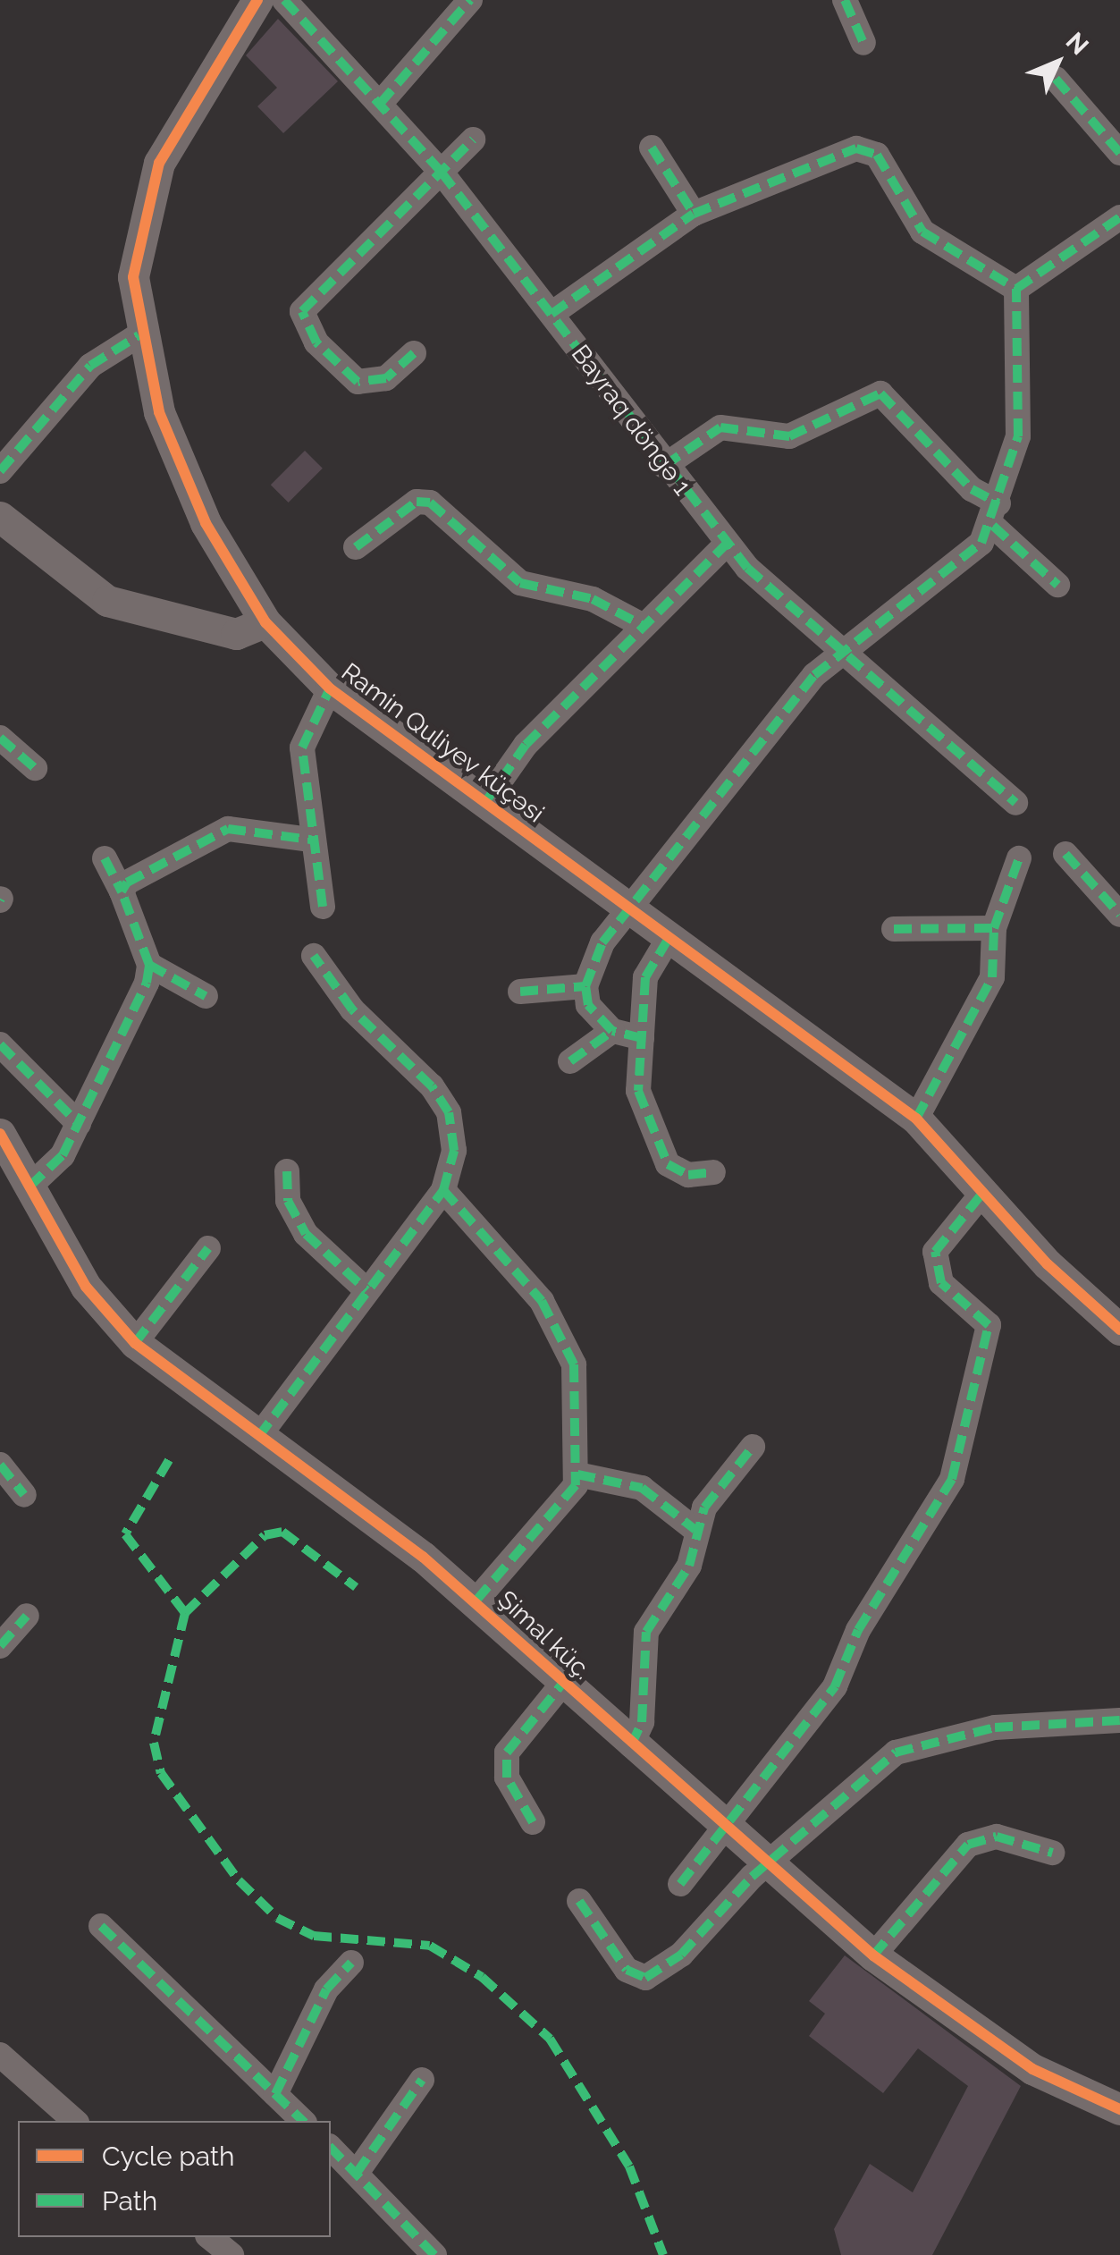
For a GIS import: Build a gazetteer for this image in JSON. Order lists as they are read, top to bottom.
{
  "streets": {
    "street": ["Bayraq döngə 1", "Ramin Quliyev küçəsi", "Şimal küç."]
  },
  "crossings": [
    ["Bayraq döngə 1", "Ramin Quliyev küçəsi"]
  ],
  "legend": ["Cycle path", "Path"],
  "north": "top right"
}
